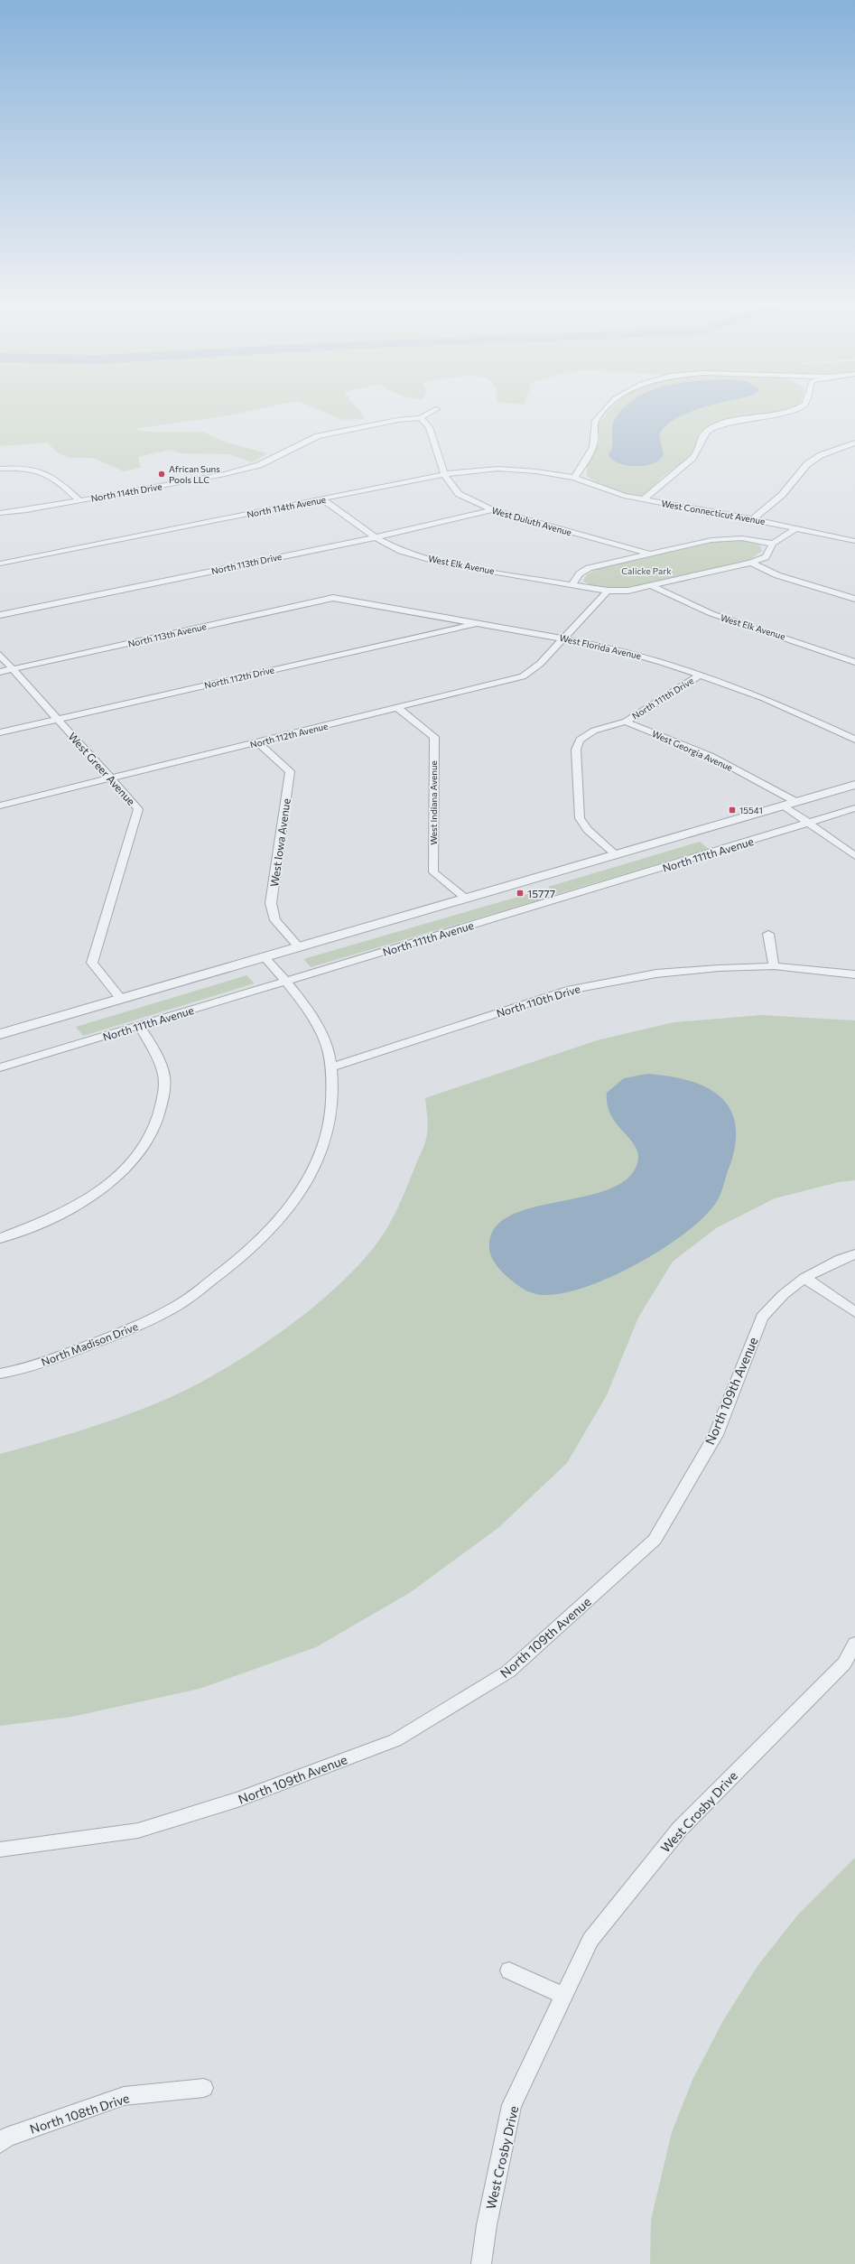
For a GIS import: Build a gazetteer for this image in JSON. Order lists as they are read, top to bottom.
{
  "streets": {
    "street": [
      "North 114th Drive",
      "North 114th Avenue",
      "West Connecticut Avenue",
      "West Duluth Avenue",
      "North 113th Drive",
      "West Elk Avenue",
      "North 113th Avenue",
      "West Florida Avenue",
      "North 112th Drive",
      "North 111th Drive",
      "North 112th Avenue",
      "West Georgia Avenue",
      "West Greer Avenue",
      "West Indiana Avenue",
      "West Iowa Avenue",
      "North 111th Avenue",
      "North 110th Drive",
      "North Madison Drive",
      "North 109th Avenue",
      "West Crosby Drive",
      "North 108th Drive"
    ]
  },
  "crossings": [
    ["North 114th Drive", "West Duluth Avenue"],
    ["North 114th Avenue", "West Connecticut Avenue"],
    ["North 114th Avenue", "West Duluth Avenue"],
    ["North 114th Avenue", "West Elk Avenue"],
    ["West Duluth Avenue", "North 113th Drive"],
    ["North 113th Drive", "West Elk Avenue"],
    ["West Elk Avenue", "North 112th Avenue"],
    ["North 113th Avenue", "West Florida Avenue"],
    ["North 113th Avenue", "West Greer Avenue"],
    ["West Florida Avenue", "North 112th Drive"],
    ["West Florida Avenue", "North 111th Drive"],
    ["West Florida Avenue", "North 112th Avenue"],
    ["North 112th Drive", "West Greer Avenue"],
    ["North 111th Drive", "West Georgia Avenue"],
    ["North 112th Avenue", "West Greer Avenue"],
    ["North 112th Avenue", "West Indiana Avenue"],
    ["North 112th Avenue", "West Iowa Avenue"],
    ["West Georgia Avenue", "North 111th Avenue"],
    ["North 111th Avenue", "North Madison Drive"],
    ["North 110th Drive", "North Madison Drive"]
  ],
  "parks": ["Calicke Park"],
  "places": {
    "other": ["African Suns Pools LLC"],
    "transit": ["15541", "15777"]
  }
}
